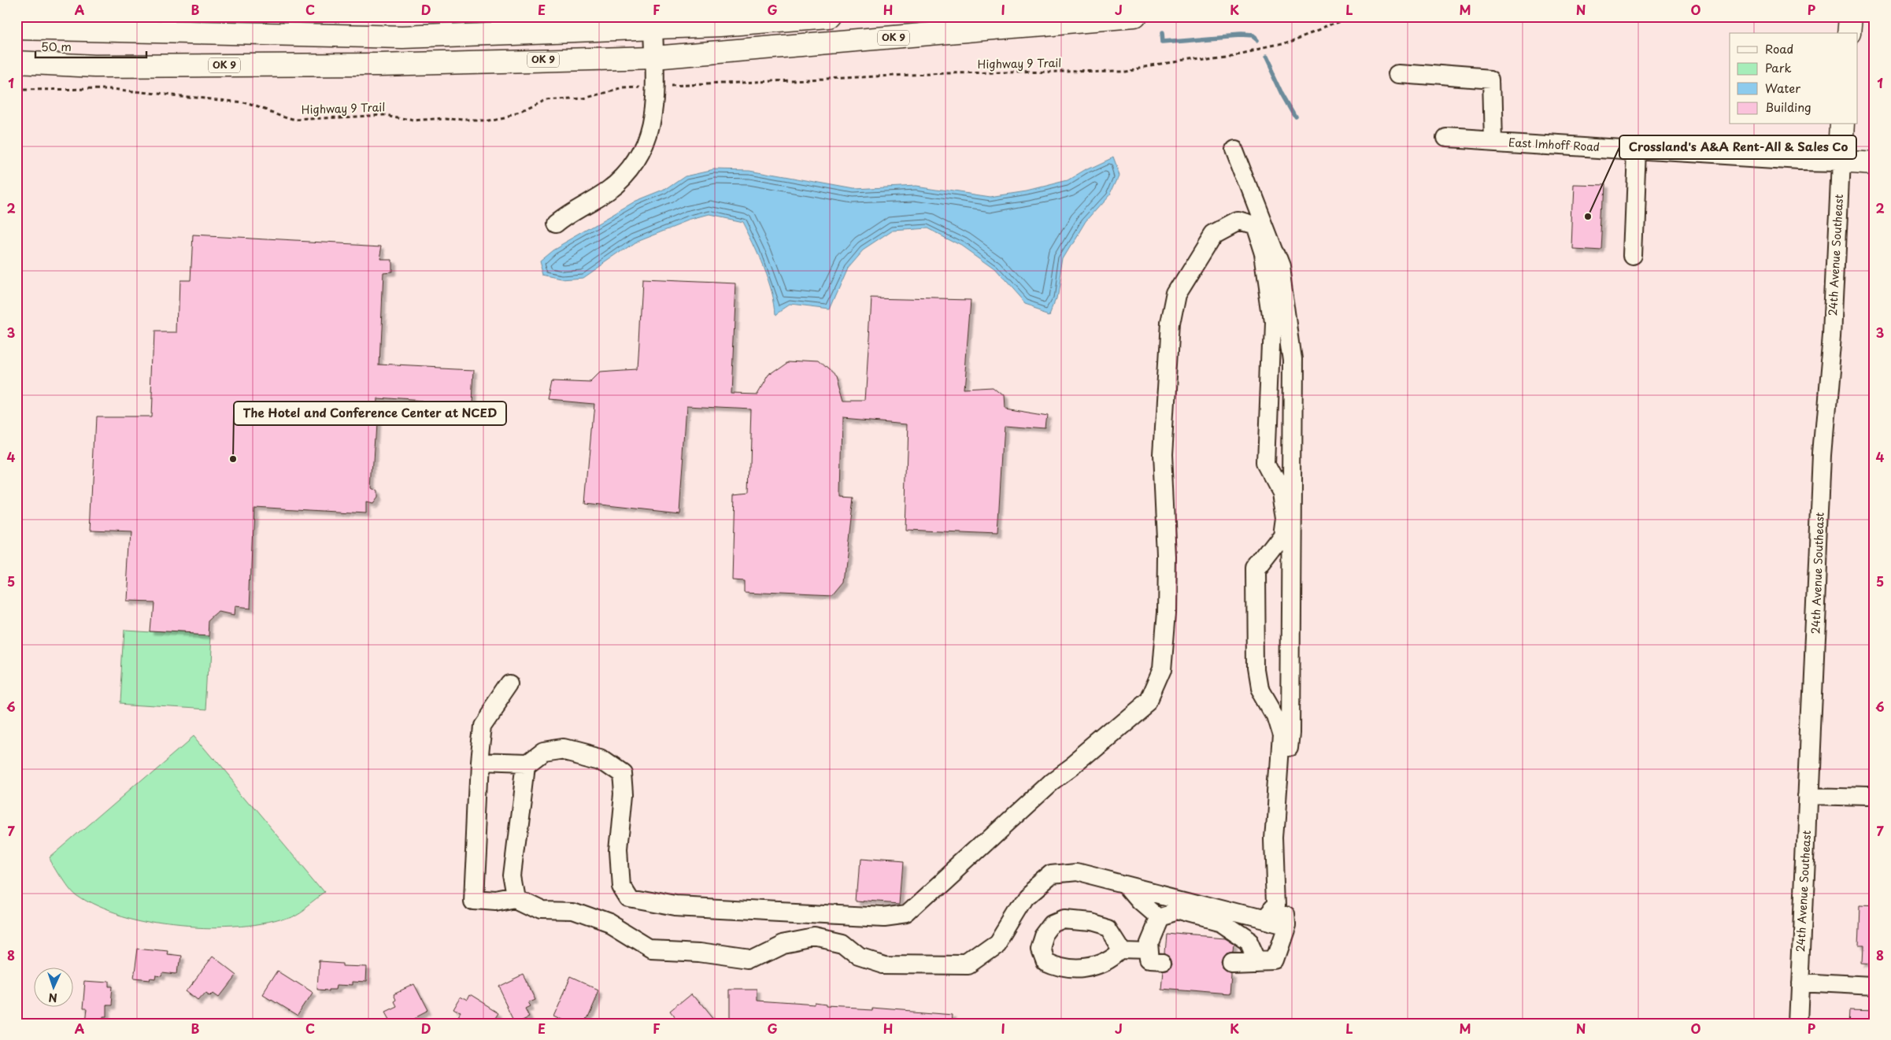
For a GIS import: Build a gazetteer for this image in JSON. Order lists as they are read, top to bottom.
{
  "streets": {
    "main road": ["OK 9", "East Imhoff Road", "24th Avenue Southeast"],
    "path": ["Highway 9 Trail"]
  },
  "crossings": [
    ["East Imhoff Road", "24th Avenue Southeast"]
  ],
  "places": ["Crossland's A&A Rent-All & Sales Co", "The Hotel and Conference Center at NCED"],
  "legend": [
    "Road",
    "Park",
    "Water",
    "Building"
  ],
  "scale_bar": "50 m",
  "north": "bottom",
  "grid": {
    "columns": [
      "A",
      "B",
      "C",
      "D",
      "E",
      "F",
      "G",
      "H",
      "I",
      "J",
      "K",
      "L",
      "M",
      "N",
      "O",
      "P"
    ],
    "rows": [
      "1",
      "2",
      "3",
      "4",
      "5",
      "6",
      "7",
      "8"
    ]
  }
}
